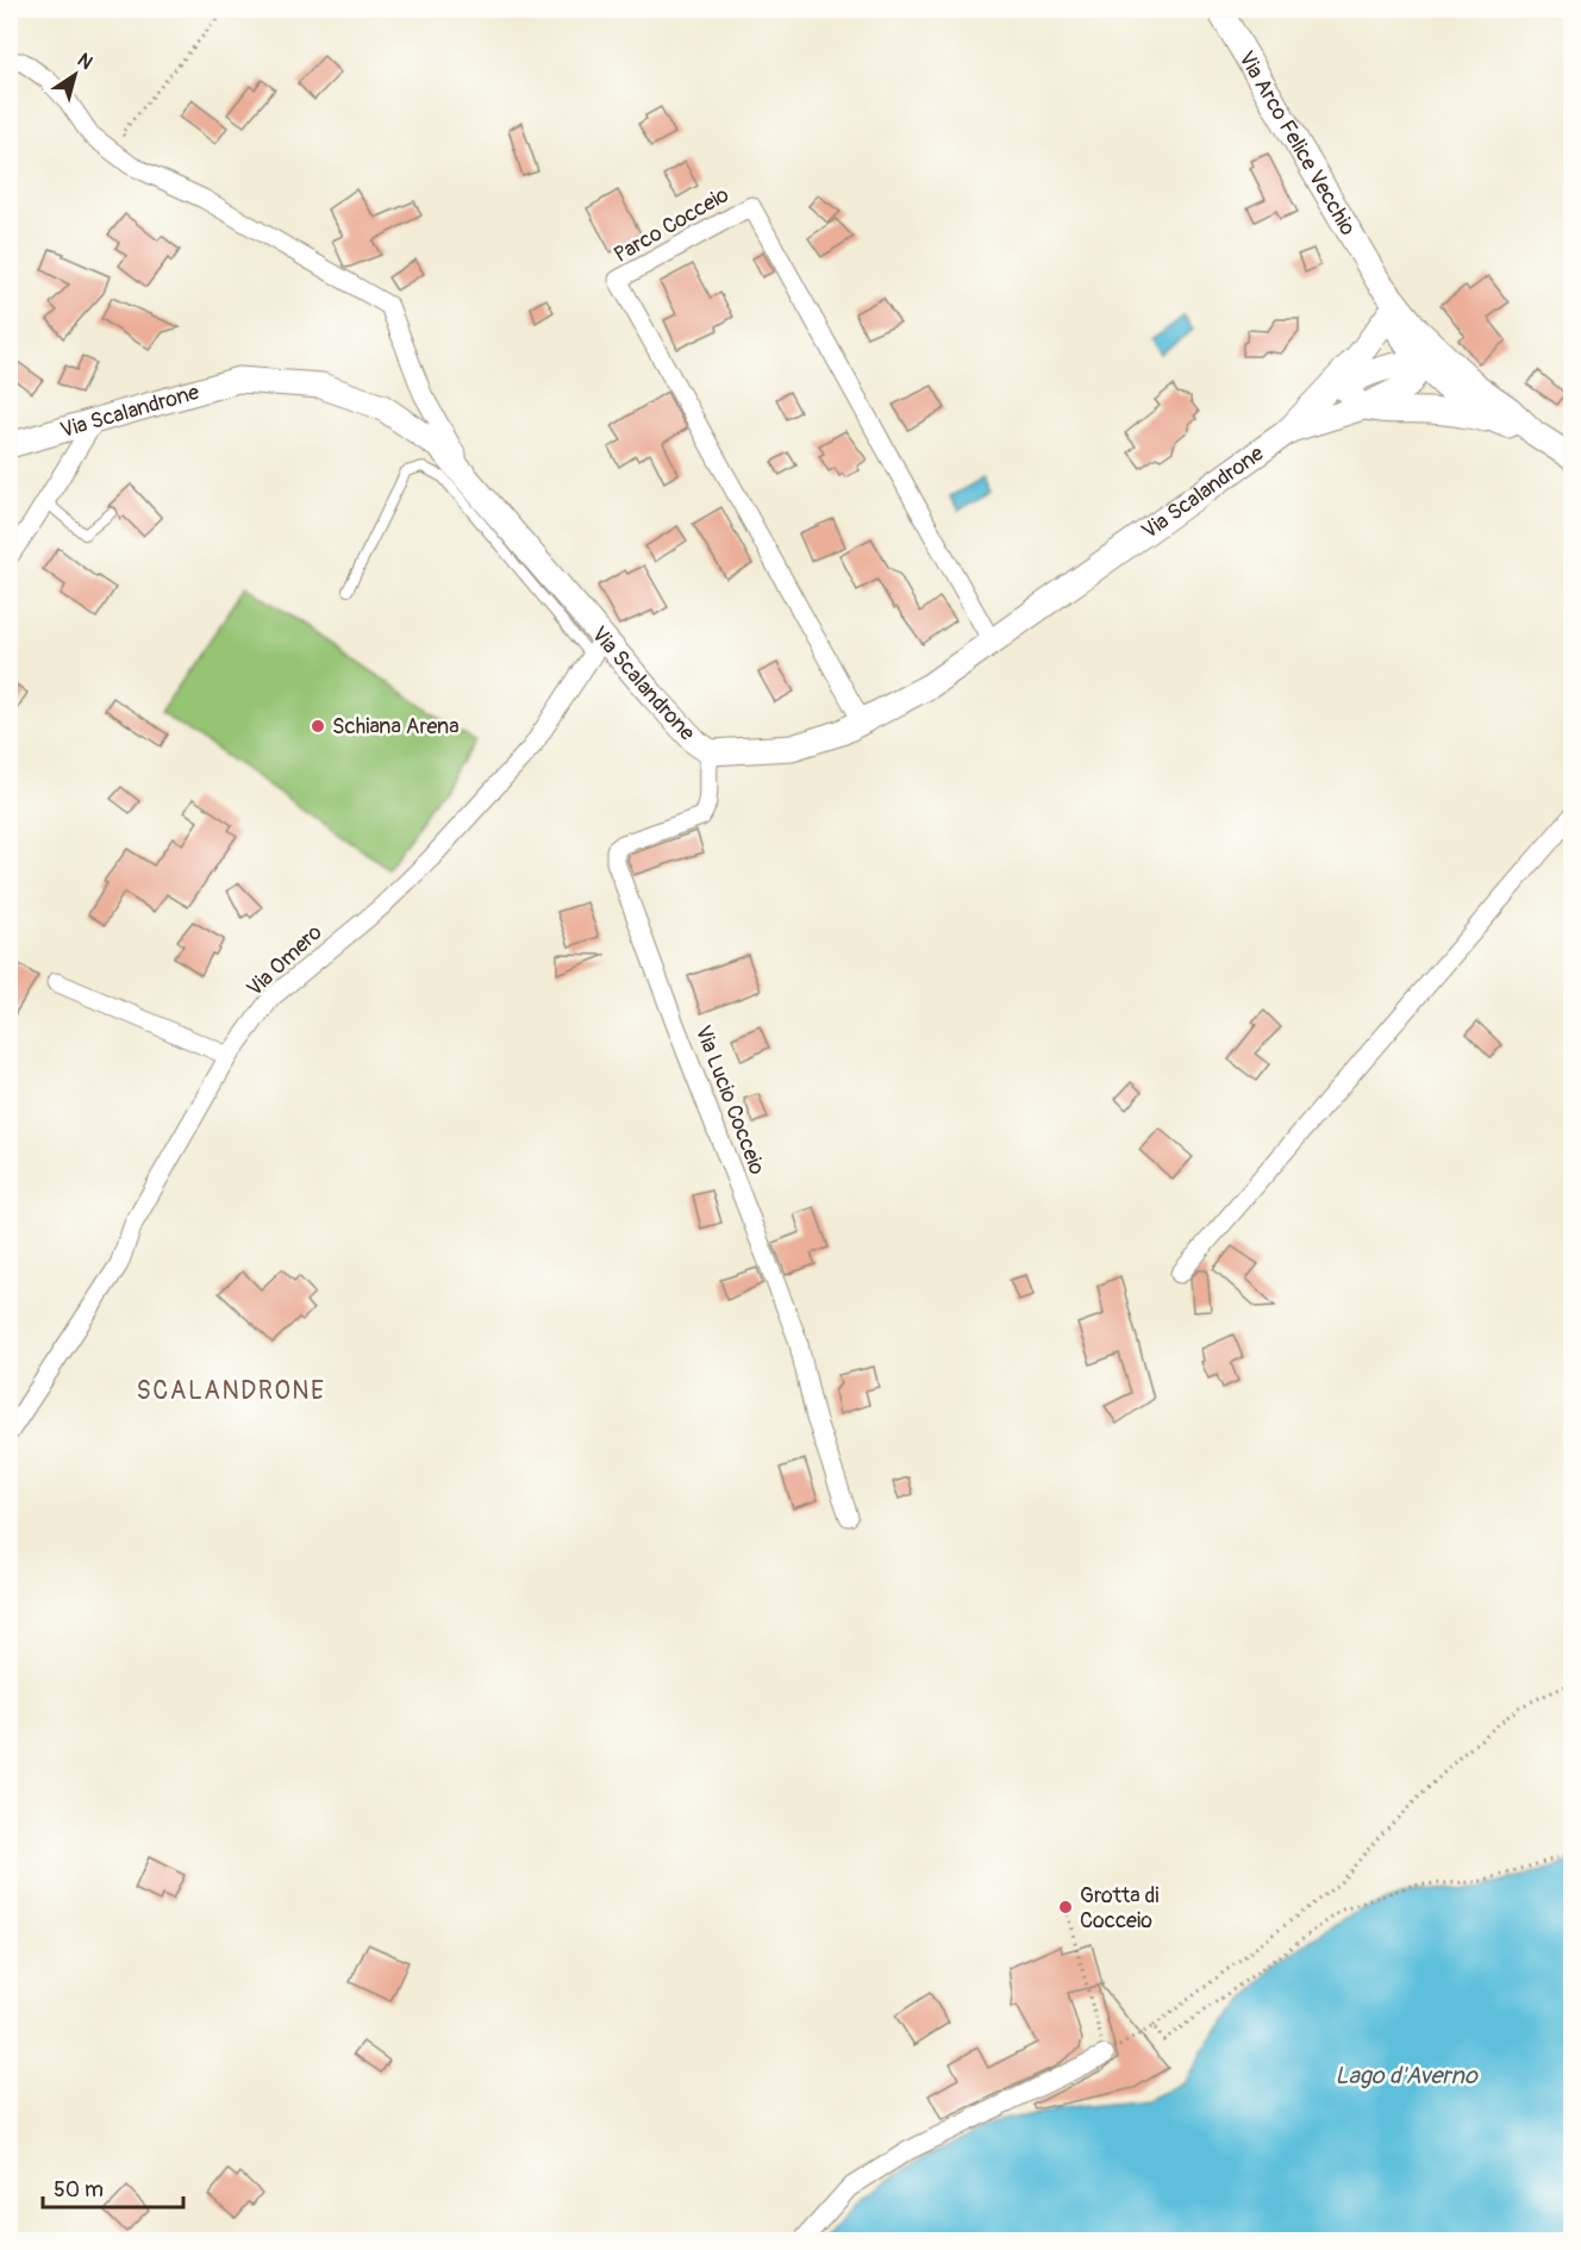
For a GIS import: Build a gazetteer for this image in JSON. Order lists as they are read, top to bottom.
{
  "streets": {
    "street": [
      "Via Arco Felice Vecchio",
      "Parco Cocceio",
      "Via Scalandrone",
      "Via Omero",
      "Via Lucio Cocceio"
    ]
  },
  "crossings": [
    ["Parco Cocceio", "Via Scalandrone"],
    ["Via Scalandrone", "Via Omero"],
    ["Via Scalandrone", "Via Lucio Cocceio"]
  ],
  "districts": ["SCALANDRONE"],
  "water": ["Lago d'Averno"],
  "places": ["Schiana Arena", "Grotta di Cocceio"],
  "scale_bar": "50 m",
  "north": "top right"
}
